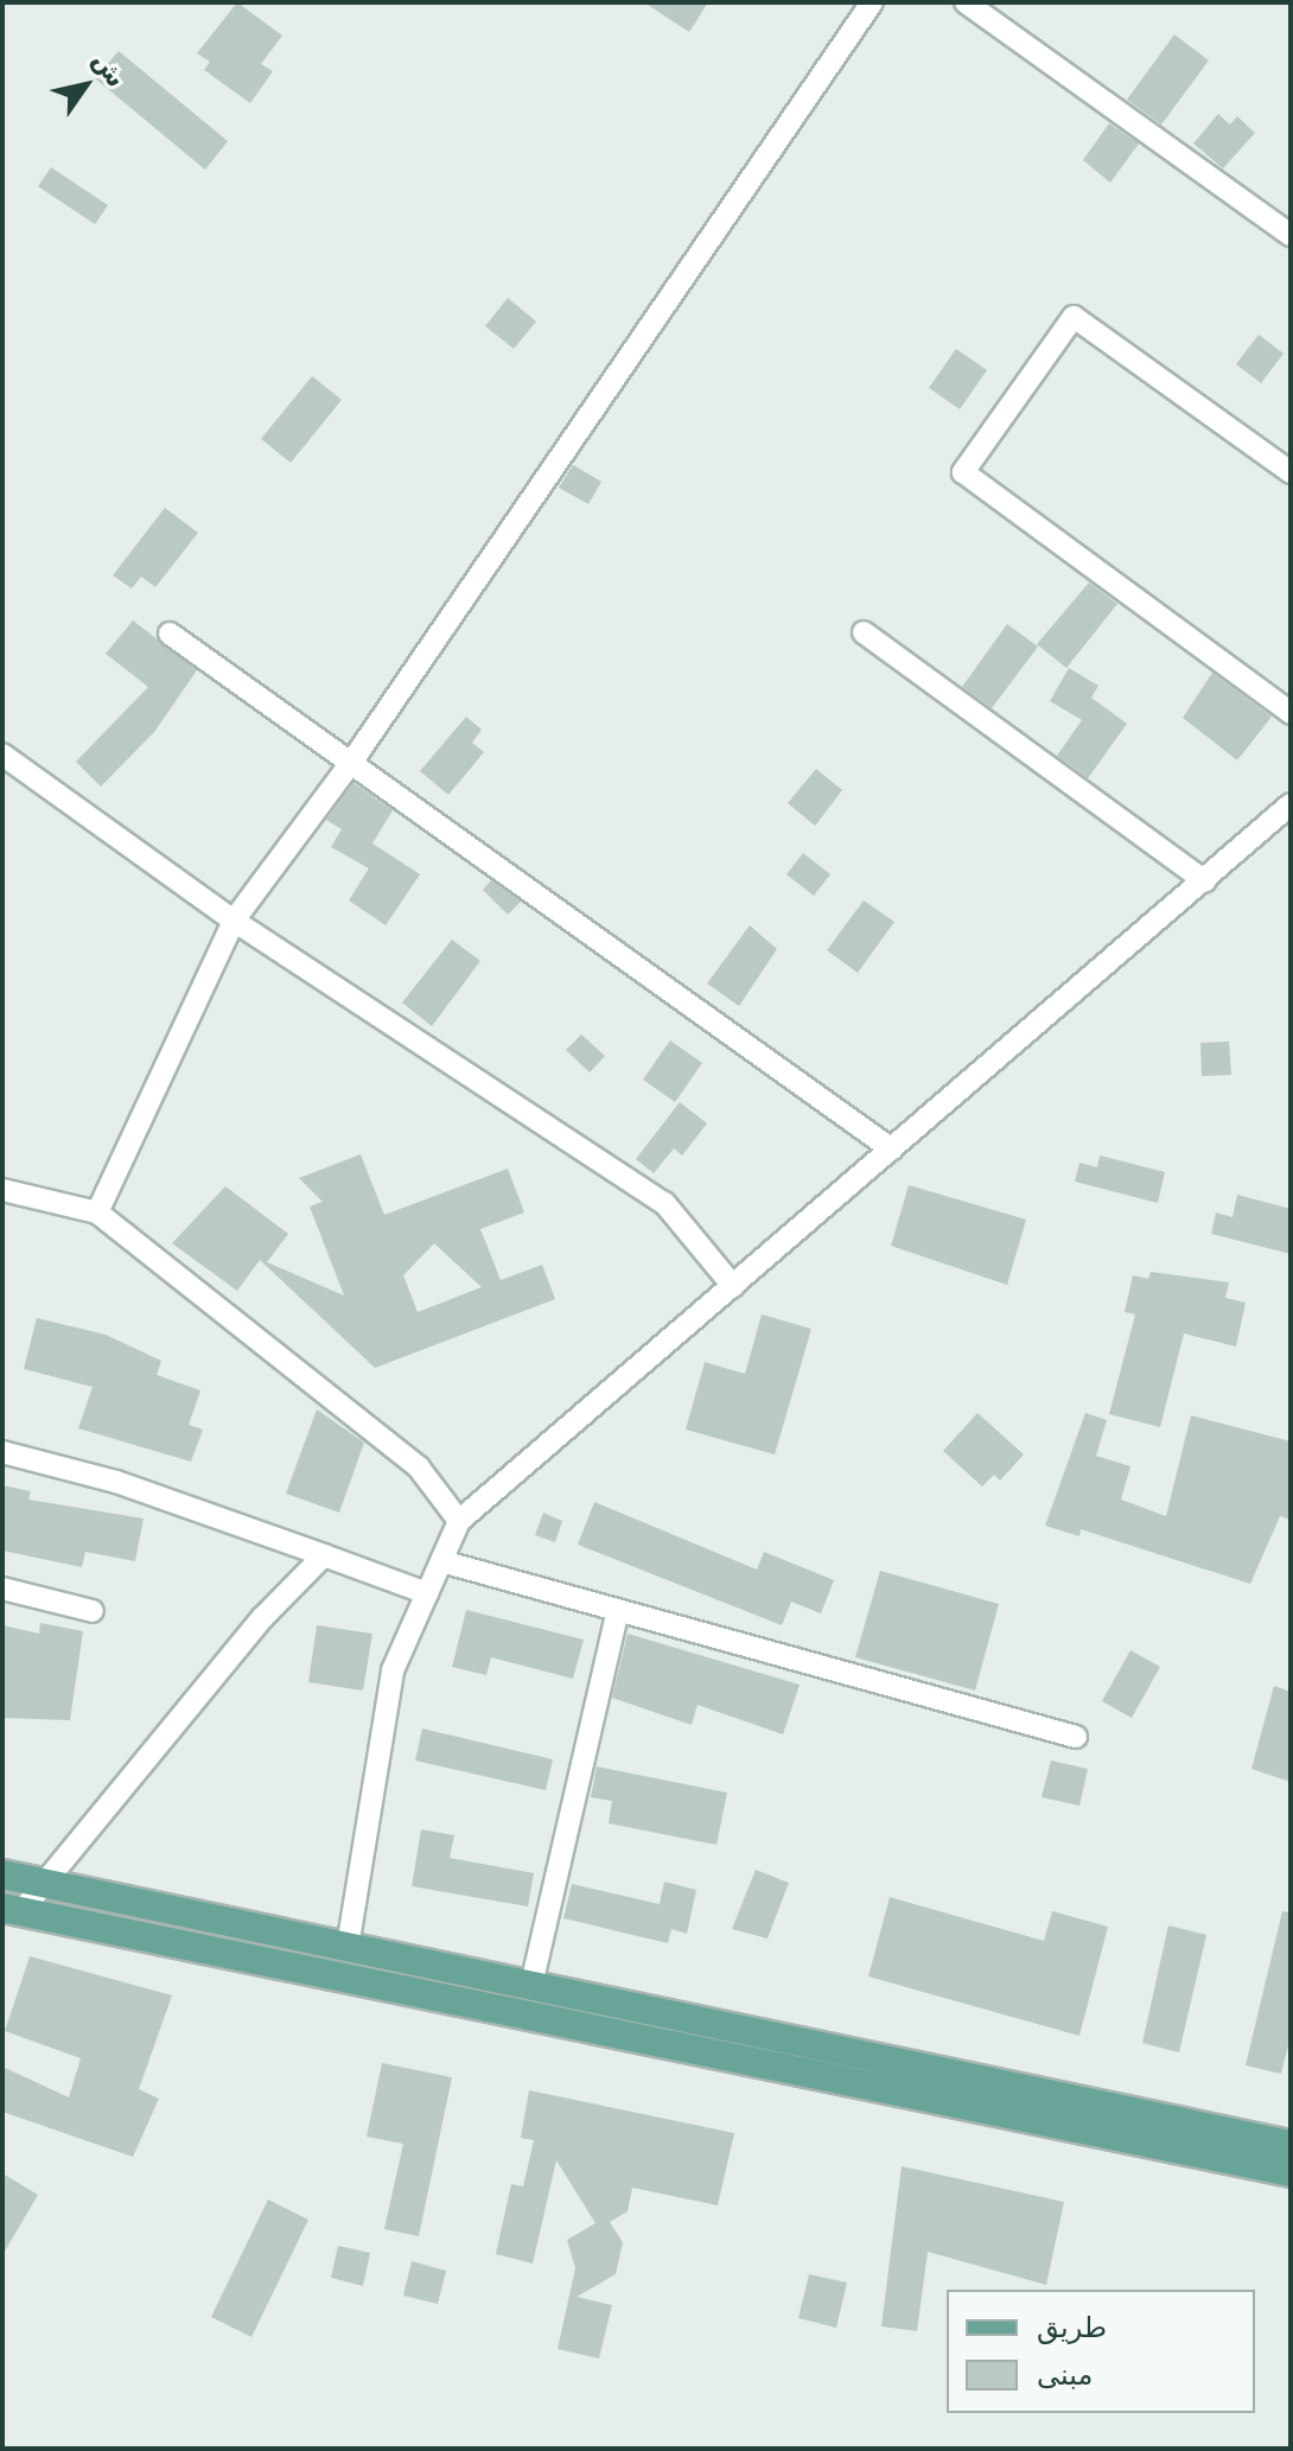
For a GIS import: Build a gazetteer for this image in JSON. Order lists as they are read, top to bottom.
{
  "legend": ["طريق", "مبنى"],
  "north": "top right"
}
